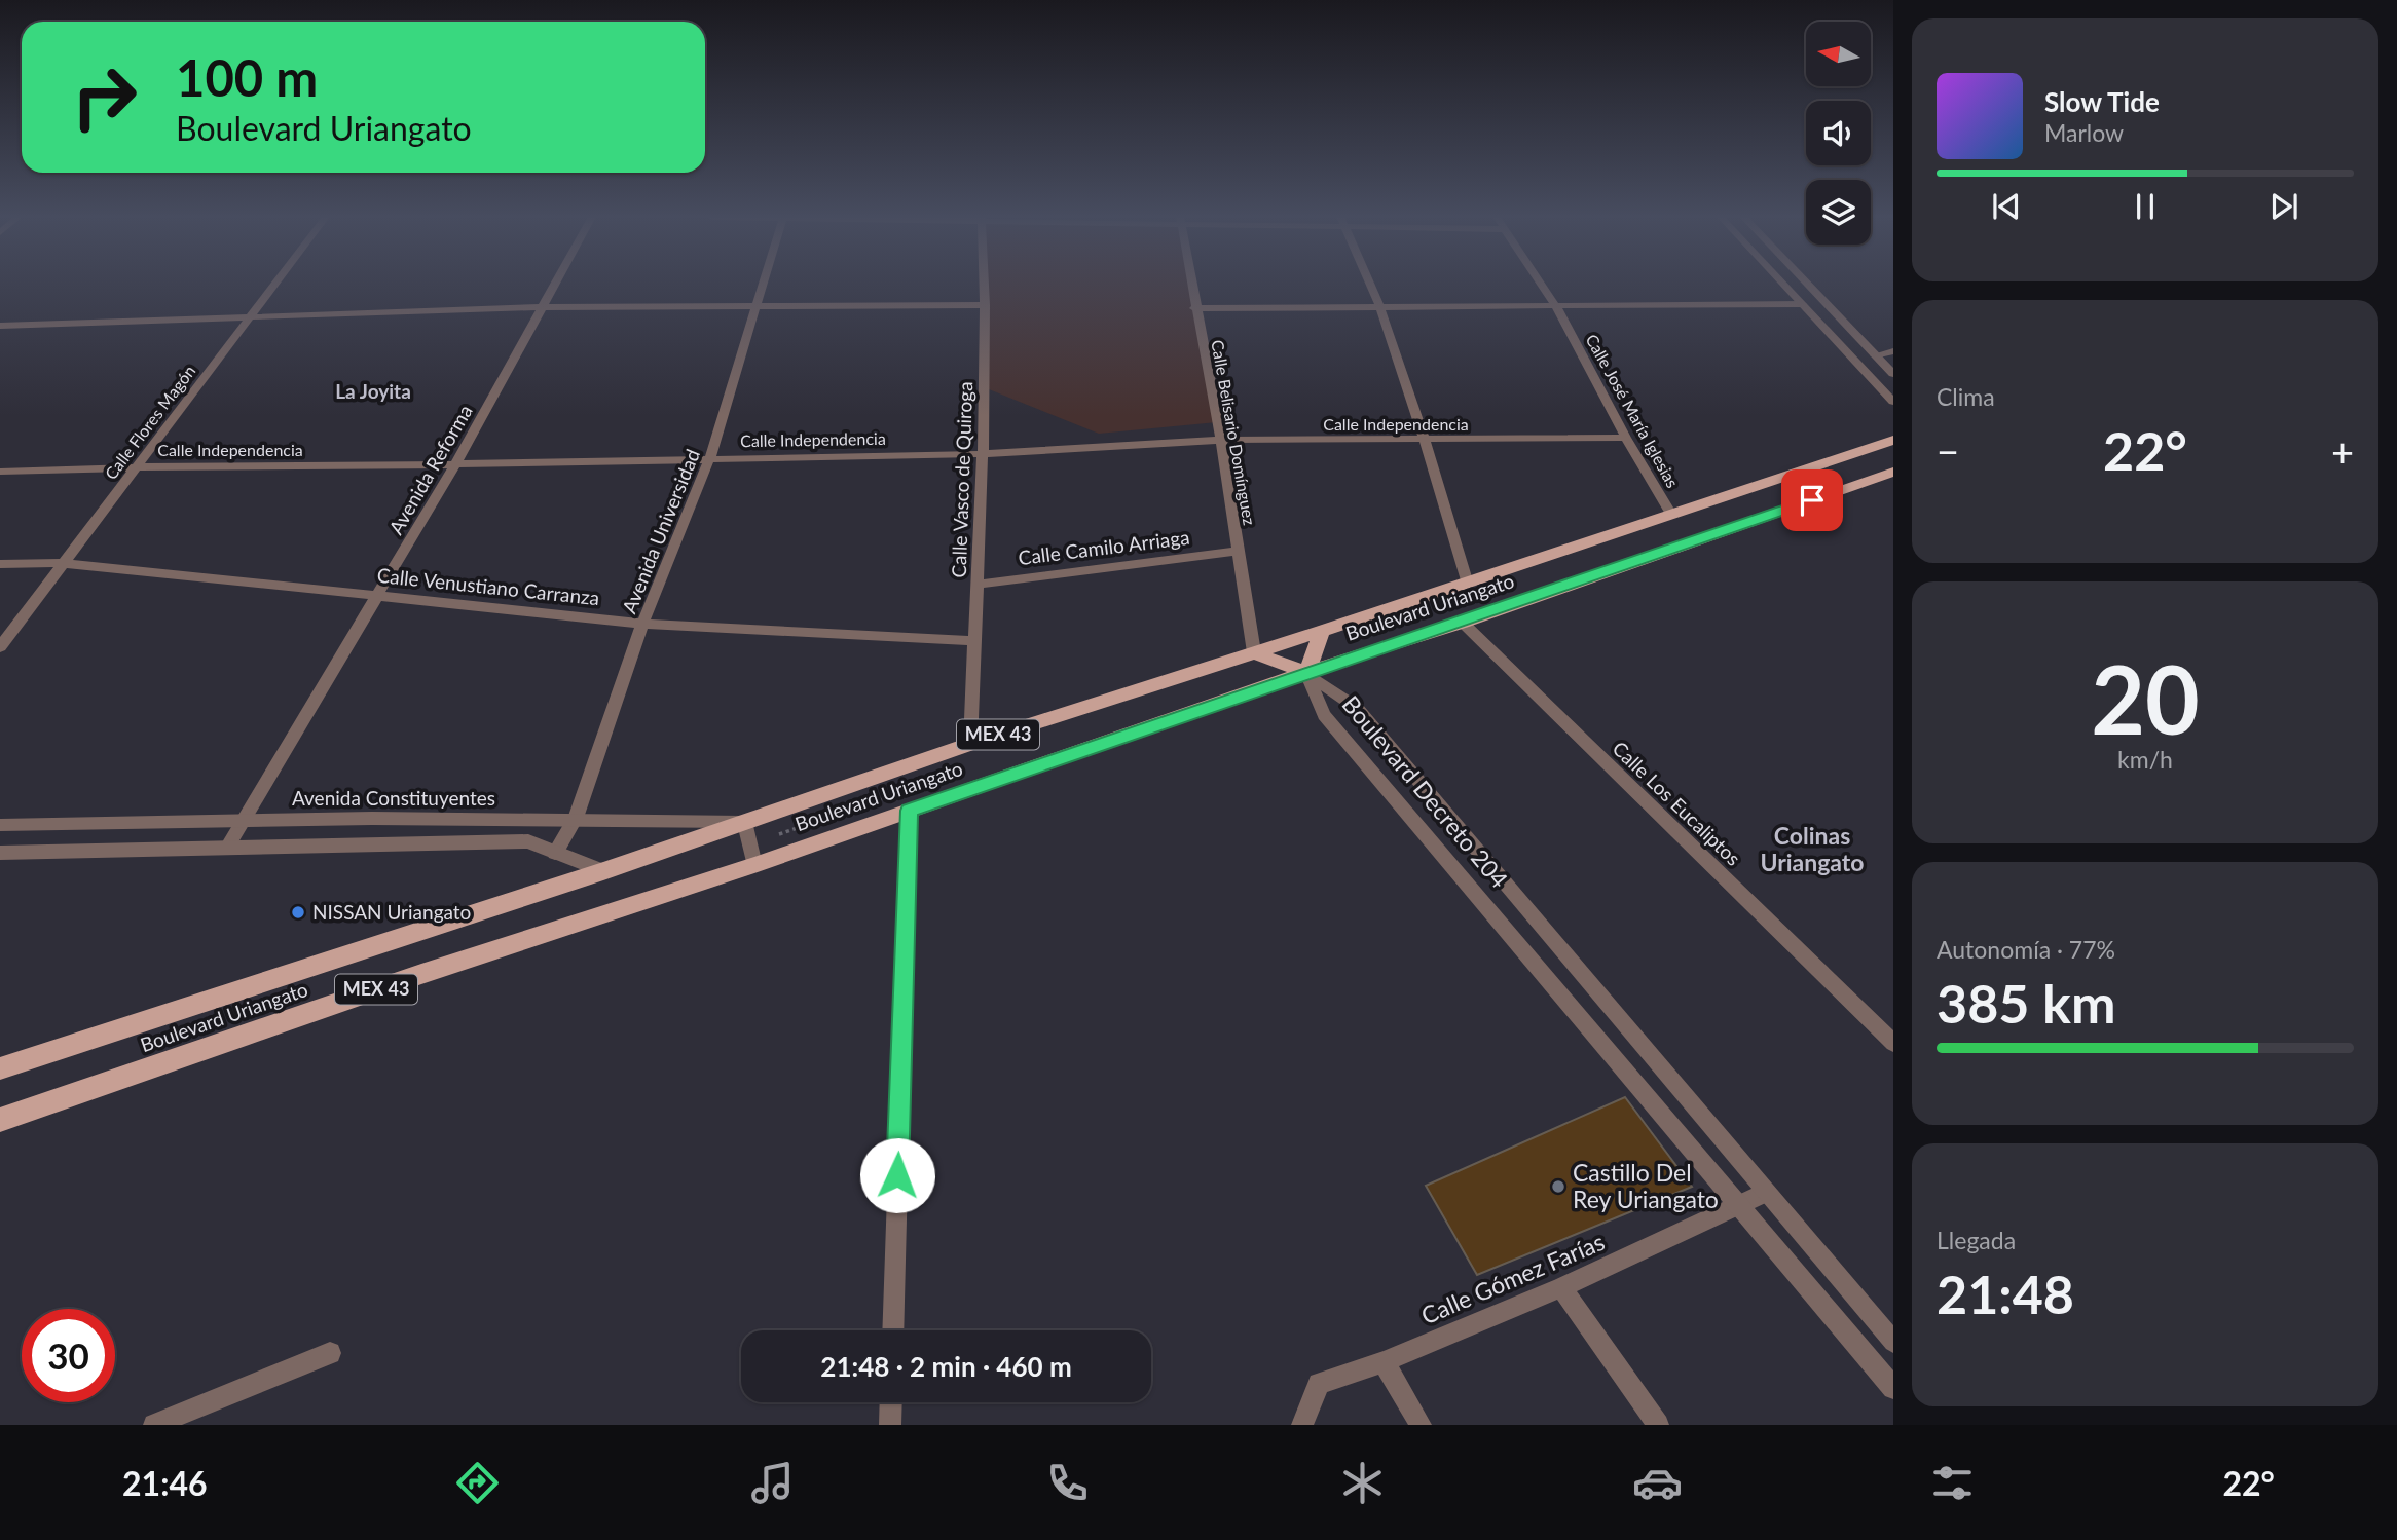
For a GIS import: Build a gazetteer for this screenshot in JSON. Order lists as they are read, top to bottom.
{
  "streets": {
    "main road": ["Boulevard Uriangato", "MEX 43"],
    "street": [
      "Calle José María Iglesias",
      "Calle Flores Magón",
      "Calle Independencia",
      "Calle Belisario Domínguez",
      "Avenida Reforma",
      "Calle Vasco de Quiroga",
      "Avenida Universidad",
      "Calle Camilo Arriaga",
      "Calle Venustiano Carranza",
      "Boulevard Decreto 204",
      "Avenida Constituyentes",
      "Calle Los Eucaliptos",
      "Calle Gómez Farías"
    ]
  },
  "crossings": [
    ["Calle José María Iglesias", "Calle Independencia"],
    ["Calle José María Iglesias", "Boulevard Uriangato"],
    ["Calle Flores Magón", "Calle Independencia"],
    ["Calle Flores Magón", "Calle Venustiano Carranza"],
    ["Calle Independencia", "Calle Belisario Domínguez"],
    ["Calle Independencia", "Avenida Reforma"],
    ["Calle Independencia", "Calle Vasco de Quiroga"],
    ["Calle Independencia", "Avenida Universidad"],
    ["Calle Belisario Domínguez", "Calle Camilo Arriaga"],
    ["Calle Belisario Domínguez", "Boulevard Uriangato"],
    ["Avenida Reforma", "Calle Venustiano Carranza"],
    ["Avenida Reforma", "Avenida Constituyentes"],
    ["Calle Vasco de Quiroga", "Calle Camilo Arriaga"],
    ["Calle Vasco de Quiroga", "Calle Venustiano Carranza"],
    ["Calle Vasco de Quiroga", "Boulevard Uriangato"],
    ["Avenida Universidad", "Calle Venustiano Carranza"],
    ["Avenida Universidad", "Avenida Constituyentes"],
    ["Boulevard Uriangato", "Boulevard Decreto 204"],
    ["Boulevard Uriangato", "Avenida Constituyentes"],
    ["Boulevard Uriangato", "Calle Los Eucaliptos"],
    ["Boulevard Decreto 204", "Calle Gómez Farías"]
  ],
  "districts": ["La Joyita", "Colinas Uriangato"],
  "places": ["NISSAN Uriangato", "Castillo Del Rey Uriangato"],
  "north": "left",
  "page": {
    "turn": ["100 m", "Boulevard Uriangato"],
    "song": ["Slow Tide", "Marlow"],
    "tile": [
      "Clima",
      ["20", "km/h"],
      ["Autonomía · 77%", "385 km"],
      ["Llegada", "21:48"]
    ],
    "heat": ["−", "22°", "+"],
    "limit": "30",
    "trip": "21:48 · 2 min · 460 m",
    "tabs": ["21:46", "22°"]
  }
}
